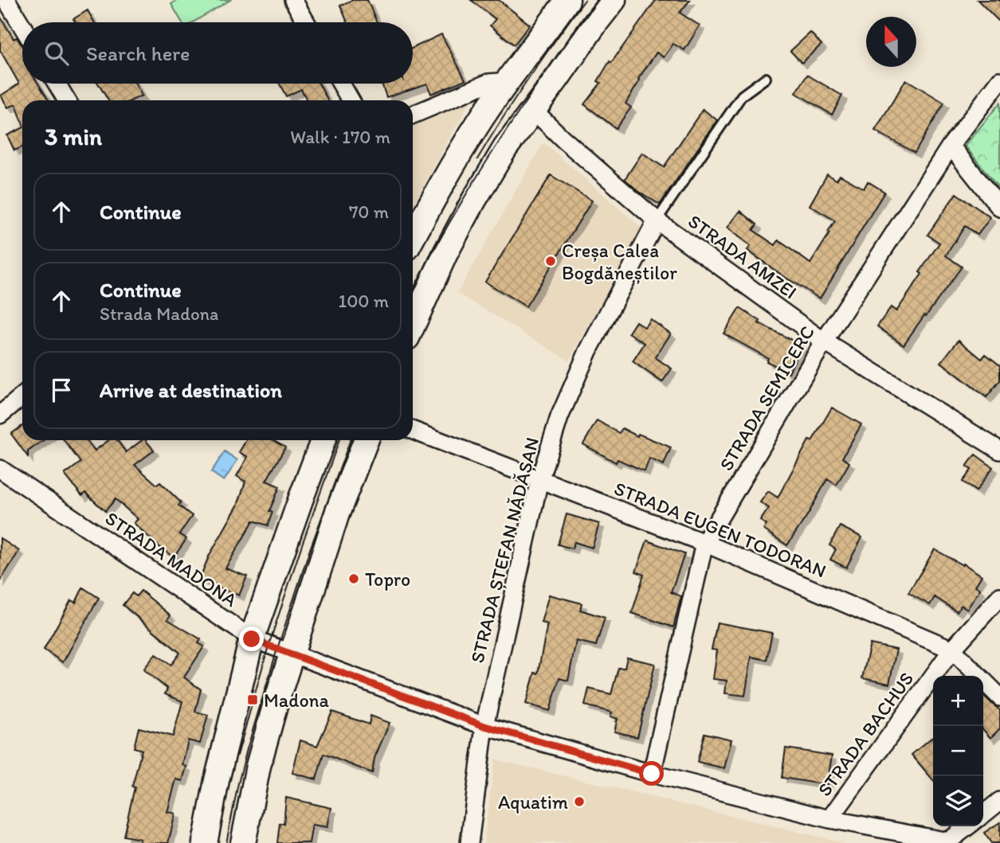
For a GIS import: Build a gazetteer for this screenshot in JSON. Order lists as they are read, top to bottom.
{
  "streets": {
    "street": [
      "STRADA AMZEI",
      "STRADA SEMICERC",
      "STRADA EUGEN TODORAN",
      "STRADA ȘTEFAN NĂDĂȘAN",
      "STRADA MADONA",
      "STRADA BACHUS"
    ]
  },
  "crossings": [
    ["STRADA AMZEI", "STRADA SEMICERC"],
    ["STRADA AMZEI", "STRADA ȘTEFAN NĂDĂȘAN"],
    ["STRADA SEMICERC", "STRADA EUGEN TODORAN"],
    ["STRADA SEMICERC", "STRADA MADONA"],
    ["STRADA EUGEN TODORAN", "STRADA ȘTEFAN NĂDĂȘAN"],
    ["STRADA EUGEN TODORAN", "STRADA BACHUS"],
    ["STRADA ȘTEFAN NĂDĂȘAN", "STRADA MADONA"],
    ["STRADA MADONA", "STRADA BACHUS"]
  ],
  "places": {
    "other": ["Creșa Calea Bogdăneștilor", "Topro", "Aquatim"],
    "transit": ["Madona"]
  },
  "north": "top",
  "page": {
    "search": "Search here",
    "heading": ["3 min", "Walk · 170 m"],
    "list": [
      ["Continue", "70 m"],
      ["Continue", "Strada Madona", "100 m"],
      "Arrive at destination"
    ],
    "map_buttons": ["+", "−"]
  }
}
